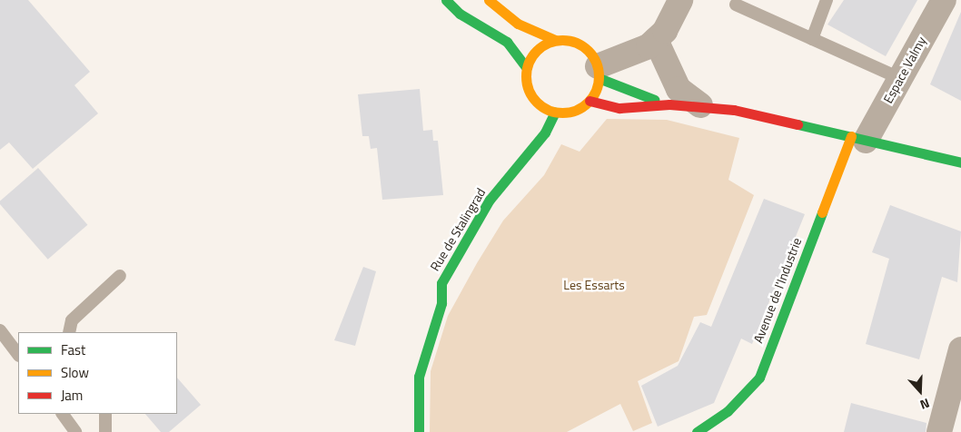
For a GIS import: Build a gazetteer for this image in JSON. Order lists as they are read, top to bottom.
{
  "streets": {
    "street": ["Espace Valmy", "Rue de Stalingrad", "Avenue de l'Industrie"]
  },
  "crossings": [
    ["Espace Valmy", "Avenue de l'Industrie"]
  ],
  "parks": ["Les Essarts"],
  "legend": ["Fast", "Slow", "Jam"],
  "north": "bottom"
}
